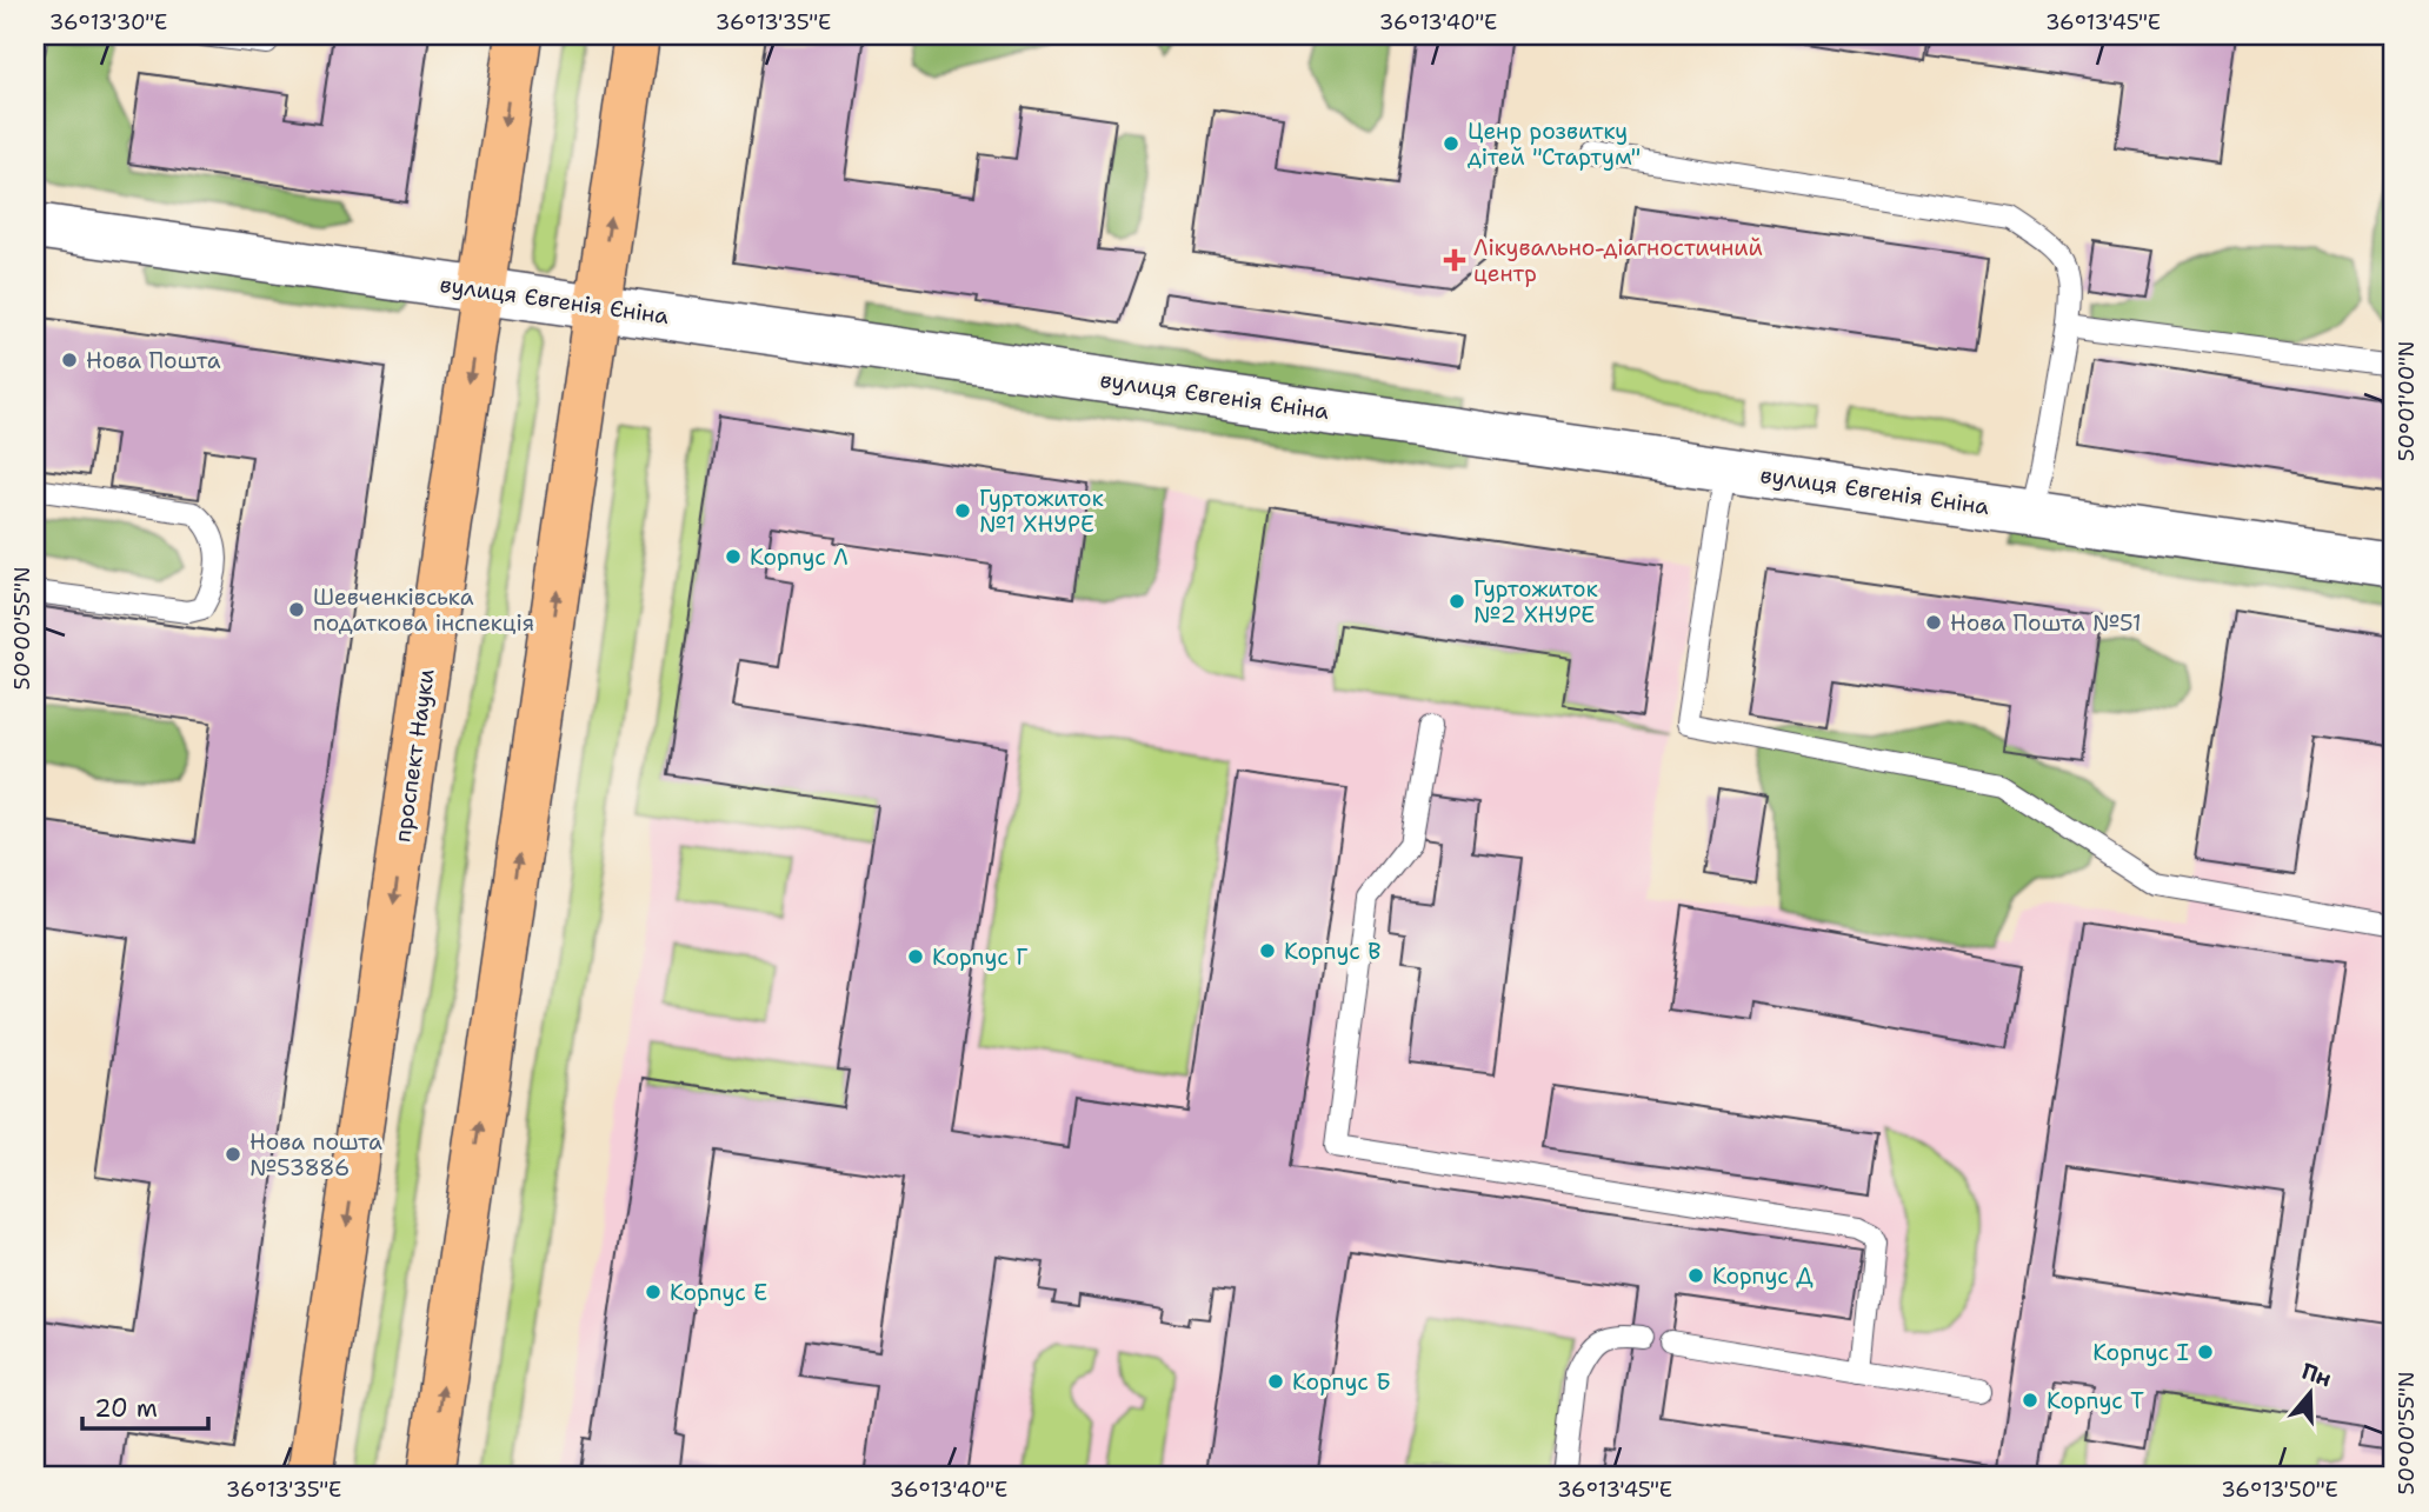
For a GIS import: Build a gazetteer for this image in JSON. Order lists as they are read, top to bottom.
{
  "streets": {
    "main road": ["проспект Науки"],
    "street": ["вулиця Євгенія Єніна"]
  },
  "crossings": [
    ["вулиця Євгенія Єніна", "проспект Науки"]
  ],
  "places": {
    "other": [
      "Ценр розвитку дітей \"Стартум\"",
      "Нова Пошта",
      "Гуртожиток №1 ХНУРЕ",
      "Корпус Л",
      "Гуртожиток №2 ХНУРЕ",
      "Шевченківська податкова інспекція",
      "Нова Пошта №51",
      "Корпус В",
      "Корпус Г",
      "Нова пошта №53886",
      "Корпус Д",
      "Корпус E",
      "Корпус І",
      "Корпус Б",
      "Корпус T"
    ],
    "health": ["Лікувально-діагностичний центр"]
  },
  "scale_bar": "20 m",
  "north": "top",
  "coordinates": [
    "36°13'30\"E",
    "36°13'35\"E",
    "36°13'40\"E",
    "36°13'45\"E",
    "50°01'00\"N",
    "50°00'55\"N",
    "36°13'50\"E"
  ]
}
